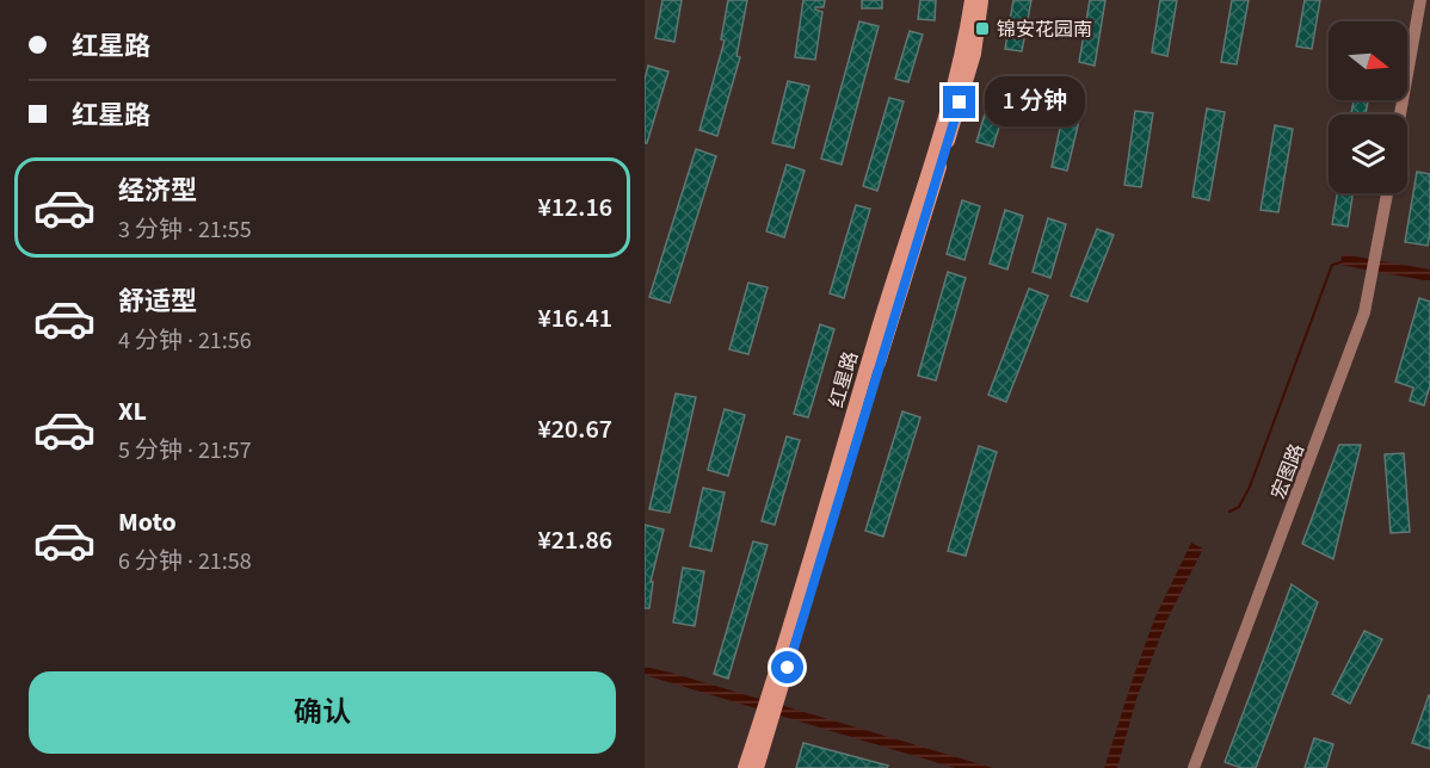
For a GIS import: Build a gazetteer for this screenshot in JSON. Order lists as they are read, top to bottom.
{
  "streets": {
    "main road": ["红星路"],
    "street": ["宏图路"]
  },
  "places": {
    "transit": ["锦安花园南"]
  },
  "north": "right",
  "page": {
    "banner": ["红星路", "红星路"],
    "bubble": "1 分钟",
    "list": [
      {
        "name": "经济型",
        "note": "3 分钟 · 21:55",
        "value": "¥12.16"
      },
      {
        "name": "舒适型",
        "note": "4 分钟 · 21:56",
        "value": "¥16.41"
      },
      {
        "name": "XL",
        "note": "5 分钟 · 21:57",
        "value": "¥20.67"
      },
      {
        "name": "Moto",
        "note": "6 分钟 · 21:58",
        "value": "¥21.86"
      }
    ],
    "buttons": "确认"
  }
}
